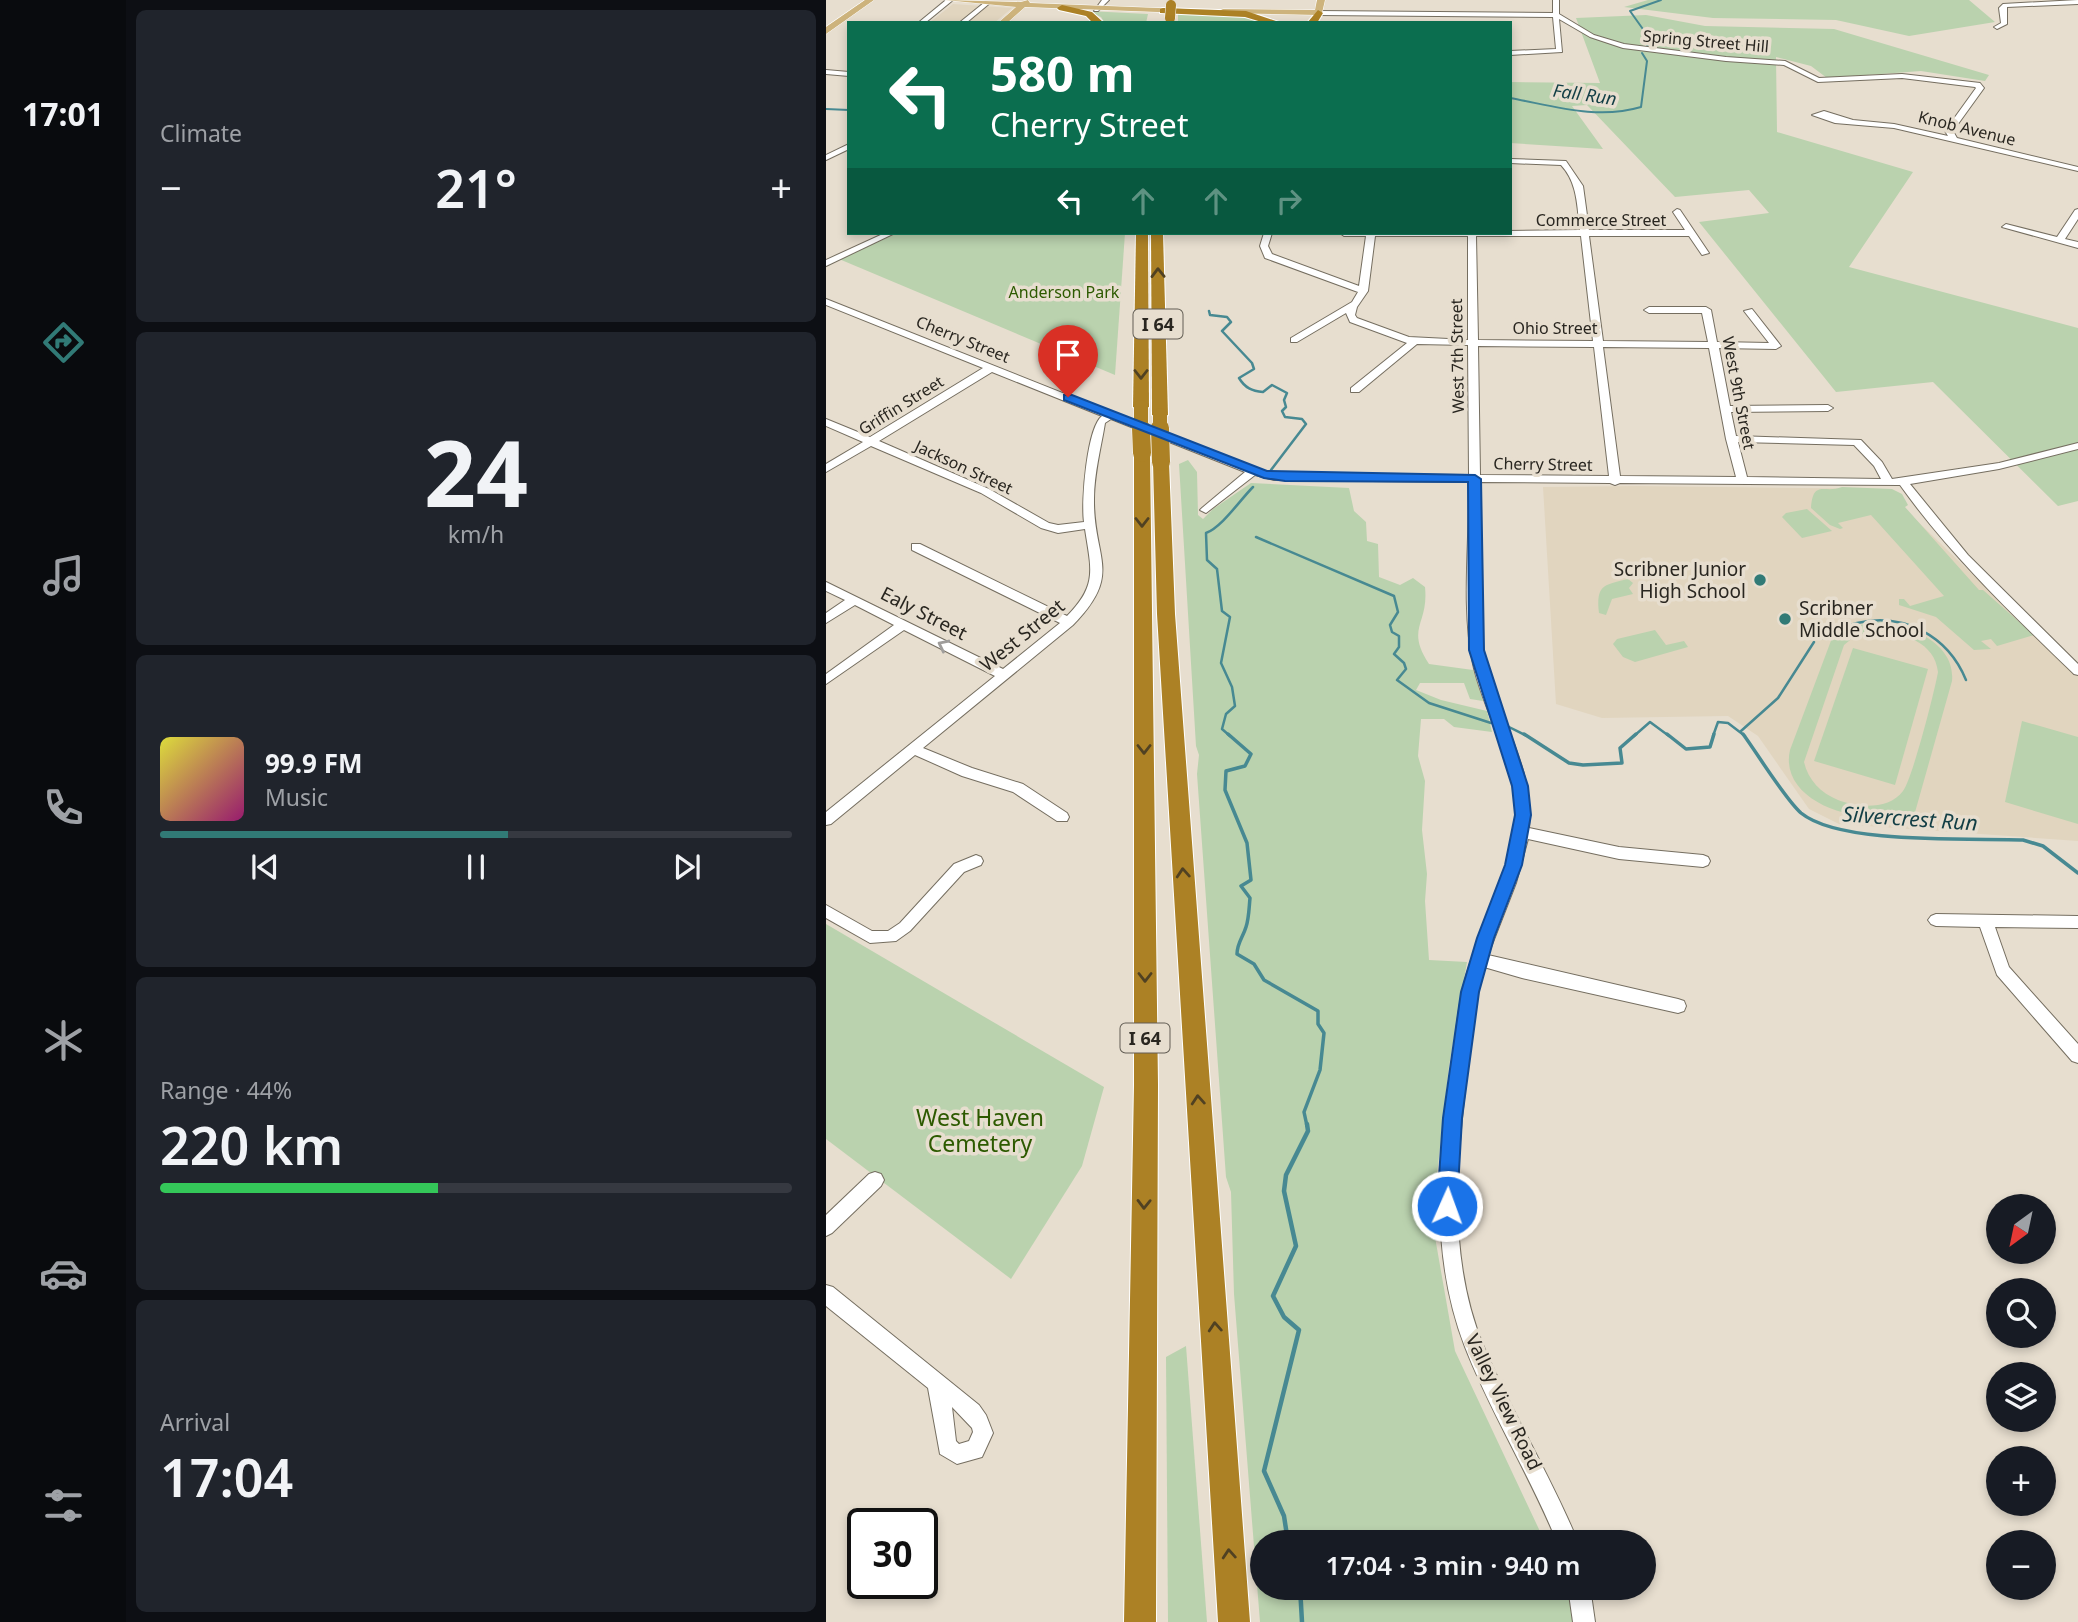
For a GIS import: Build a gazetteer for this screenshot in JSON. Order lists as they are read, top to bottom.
{
  "streets": {
    "highway": ["I 64"],
    "street": [
      "Spring Street Hill",
      "Knob Avenue",
      "Commerce Street",
      "Ohio Street",
      "Cherry Street",
      "West 7th Street",
      "West 9th Street",
      "Griffin Street",
      "Jackson Street",
      "Ealy Street",
      "West Street",
      "Valley View Road"
    ]
  },
  "crossings": [
    ["Spring Street Hill", "Knob Avenue"],
    ["Ohio Street", "West 7th Street"],
    ["Ohio Street", "West 9th Street"],
    ["Cherry Street", "West 7th Street"],
    ["Cherry Street", "West 9th Street"],
    ["Cherry Street", "Griffin Street"],
    ["Cherry Street", "West Street"],
    ["Cherry Street", "Valley View Road"],
    ["West 7th Street", "Valley View Road"],
    ["Griffin Street", "Jackson Street"],
    ["Jackson Street", "West Street"],
    ["Ealy Street", "West Street"]
  ],
  "water": ["Fall Run", "Silvercrest Run"],
  "parks": ["Anderson Park", "West Haven Cemetery"],
  "places": ["Scribner Junior High School", "Scribner Middle School"],
  "north": "bottom left",
  "page": {
    "tabs": "17:01",
    "tile": [
      "Climate",
      ["24", "km/h"],
      ["Range · 44%", "220 km"],
      ["Arrival", "17:04"]
    ],
    "turn": ["580 m", "Cherry Street"],
    "heat": ["−", "21°", "+"],
    "song": ["99.9 FM", "Music"],
    "map_buttons": ["+", "−"],
    "limit": "30",
    "trip": "17:04 · 3 min · 940 m"
  }
}
